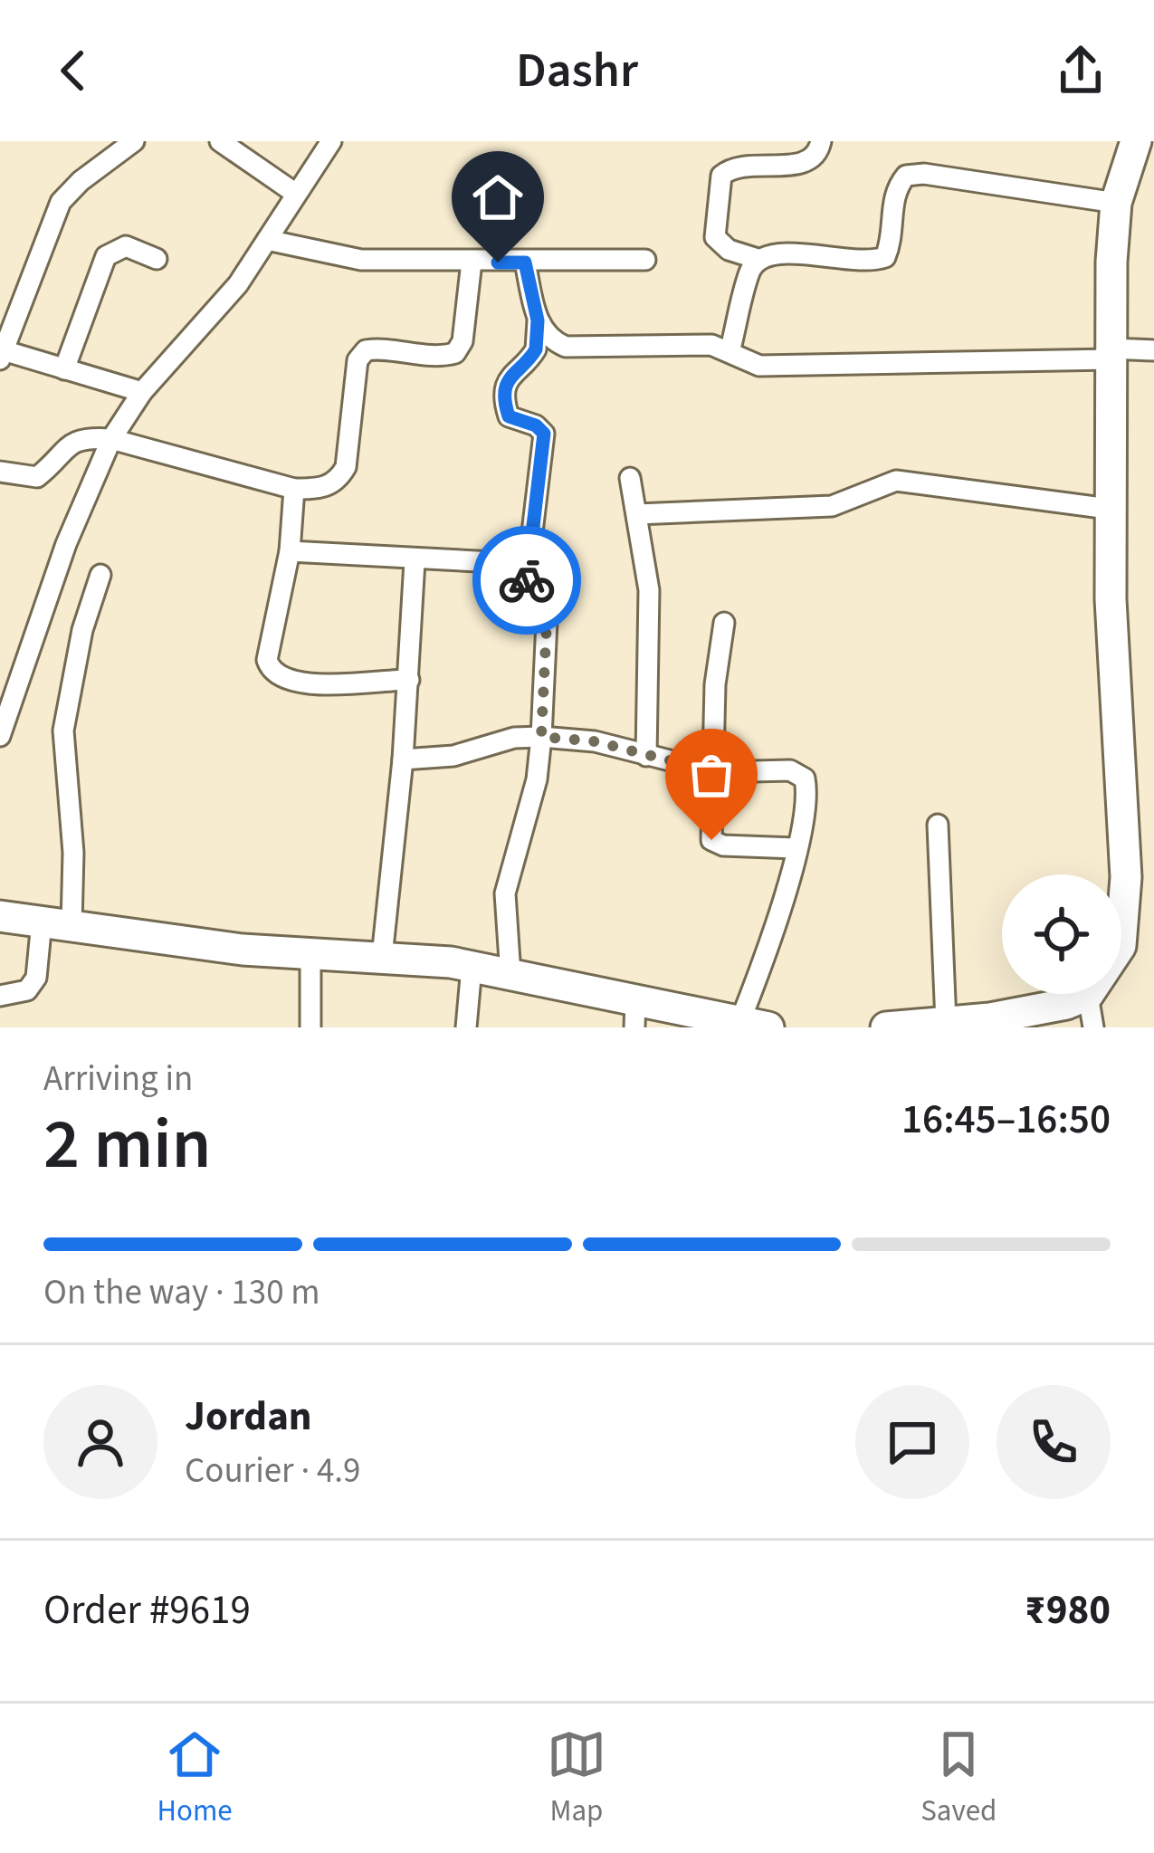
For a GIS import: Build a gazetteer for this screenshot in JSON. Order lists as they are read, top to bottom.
{
  "page": {
    "header": "Dashr",
    "heading": ["2 min", "Arriving in", "16:45–16:50"],
    "panel": [
      "Jordan",
      "Courier · 4.9",
      "Order #9619",
      "₹980"
    ],
    "bar": "On the way · 130 m",
    "tabs": ["Home", "Map", "Saved"]
  }
}
